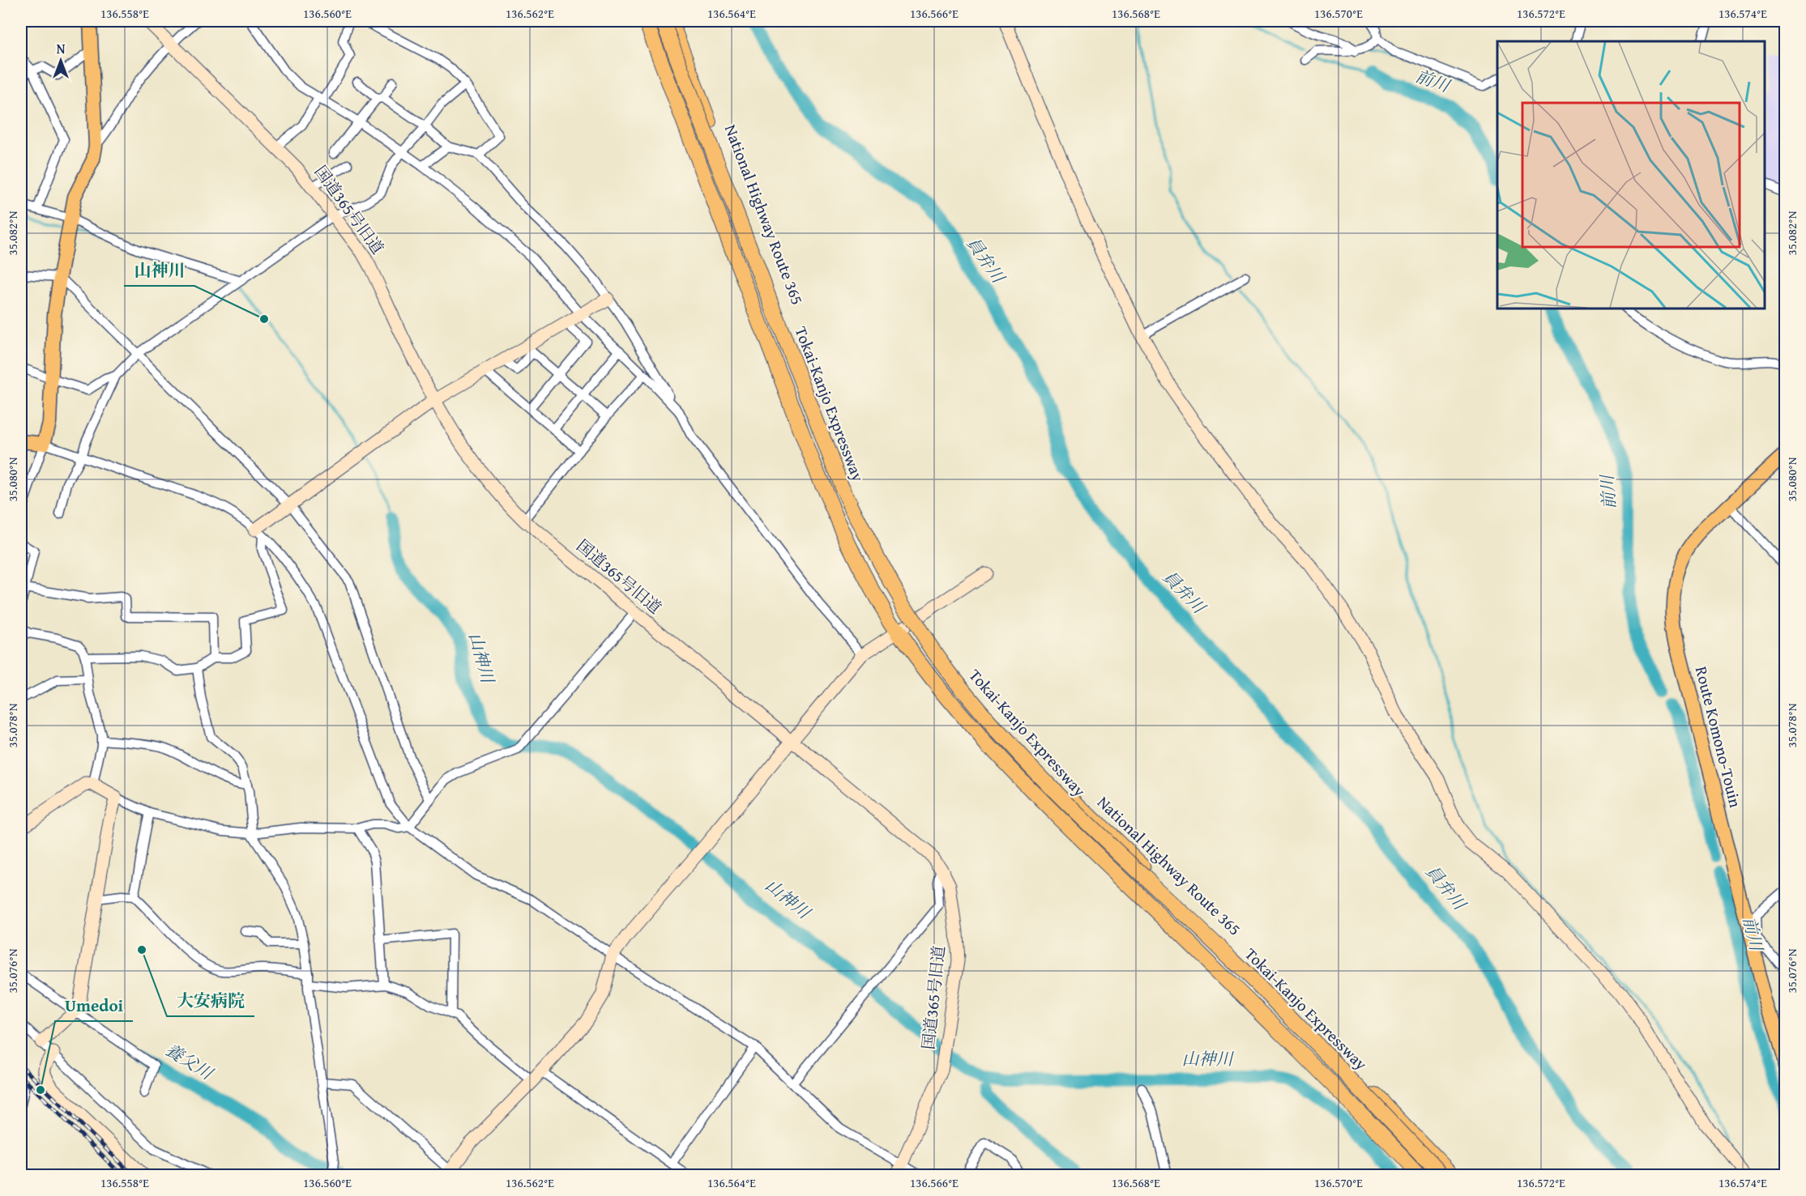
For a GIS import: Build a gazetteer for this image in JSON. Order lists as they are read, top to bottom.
{
  "streets": {
    "highway": ["National Highway Route 365", "Tokai-Kanjo Expressway"],
    "main road": ["Route Komono-Touin"],
    "street": ["国道365号旧道"]
  },
  "water": [
    "前川",
    "員弁川",
    "山神川",
    "養父川"
  ],
  "places": ["山神川", "大安病院", "Umedoi"],
  "north": "top",
  "coordinates": [
    "136.558°E",
    "136.560°E",
    "136.562°E",
    "136.564°E",
    "136.566°E",
    "136.568°E",
    "136.570°E",
    "136.572°E",
    "136.574°E",
    "35.082°N",
    "35.080°N",
    "35.078°N",
    "35.076°N"
  ]
}
